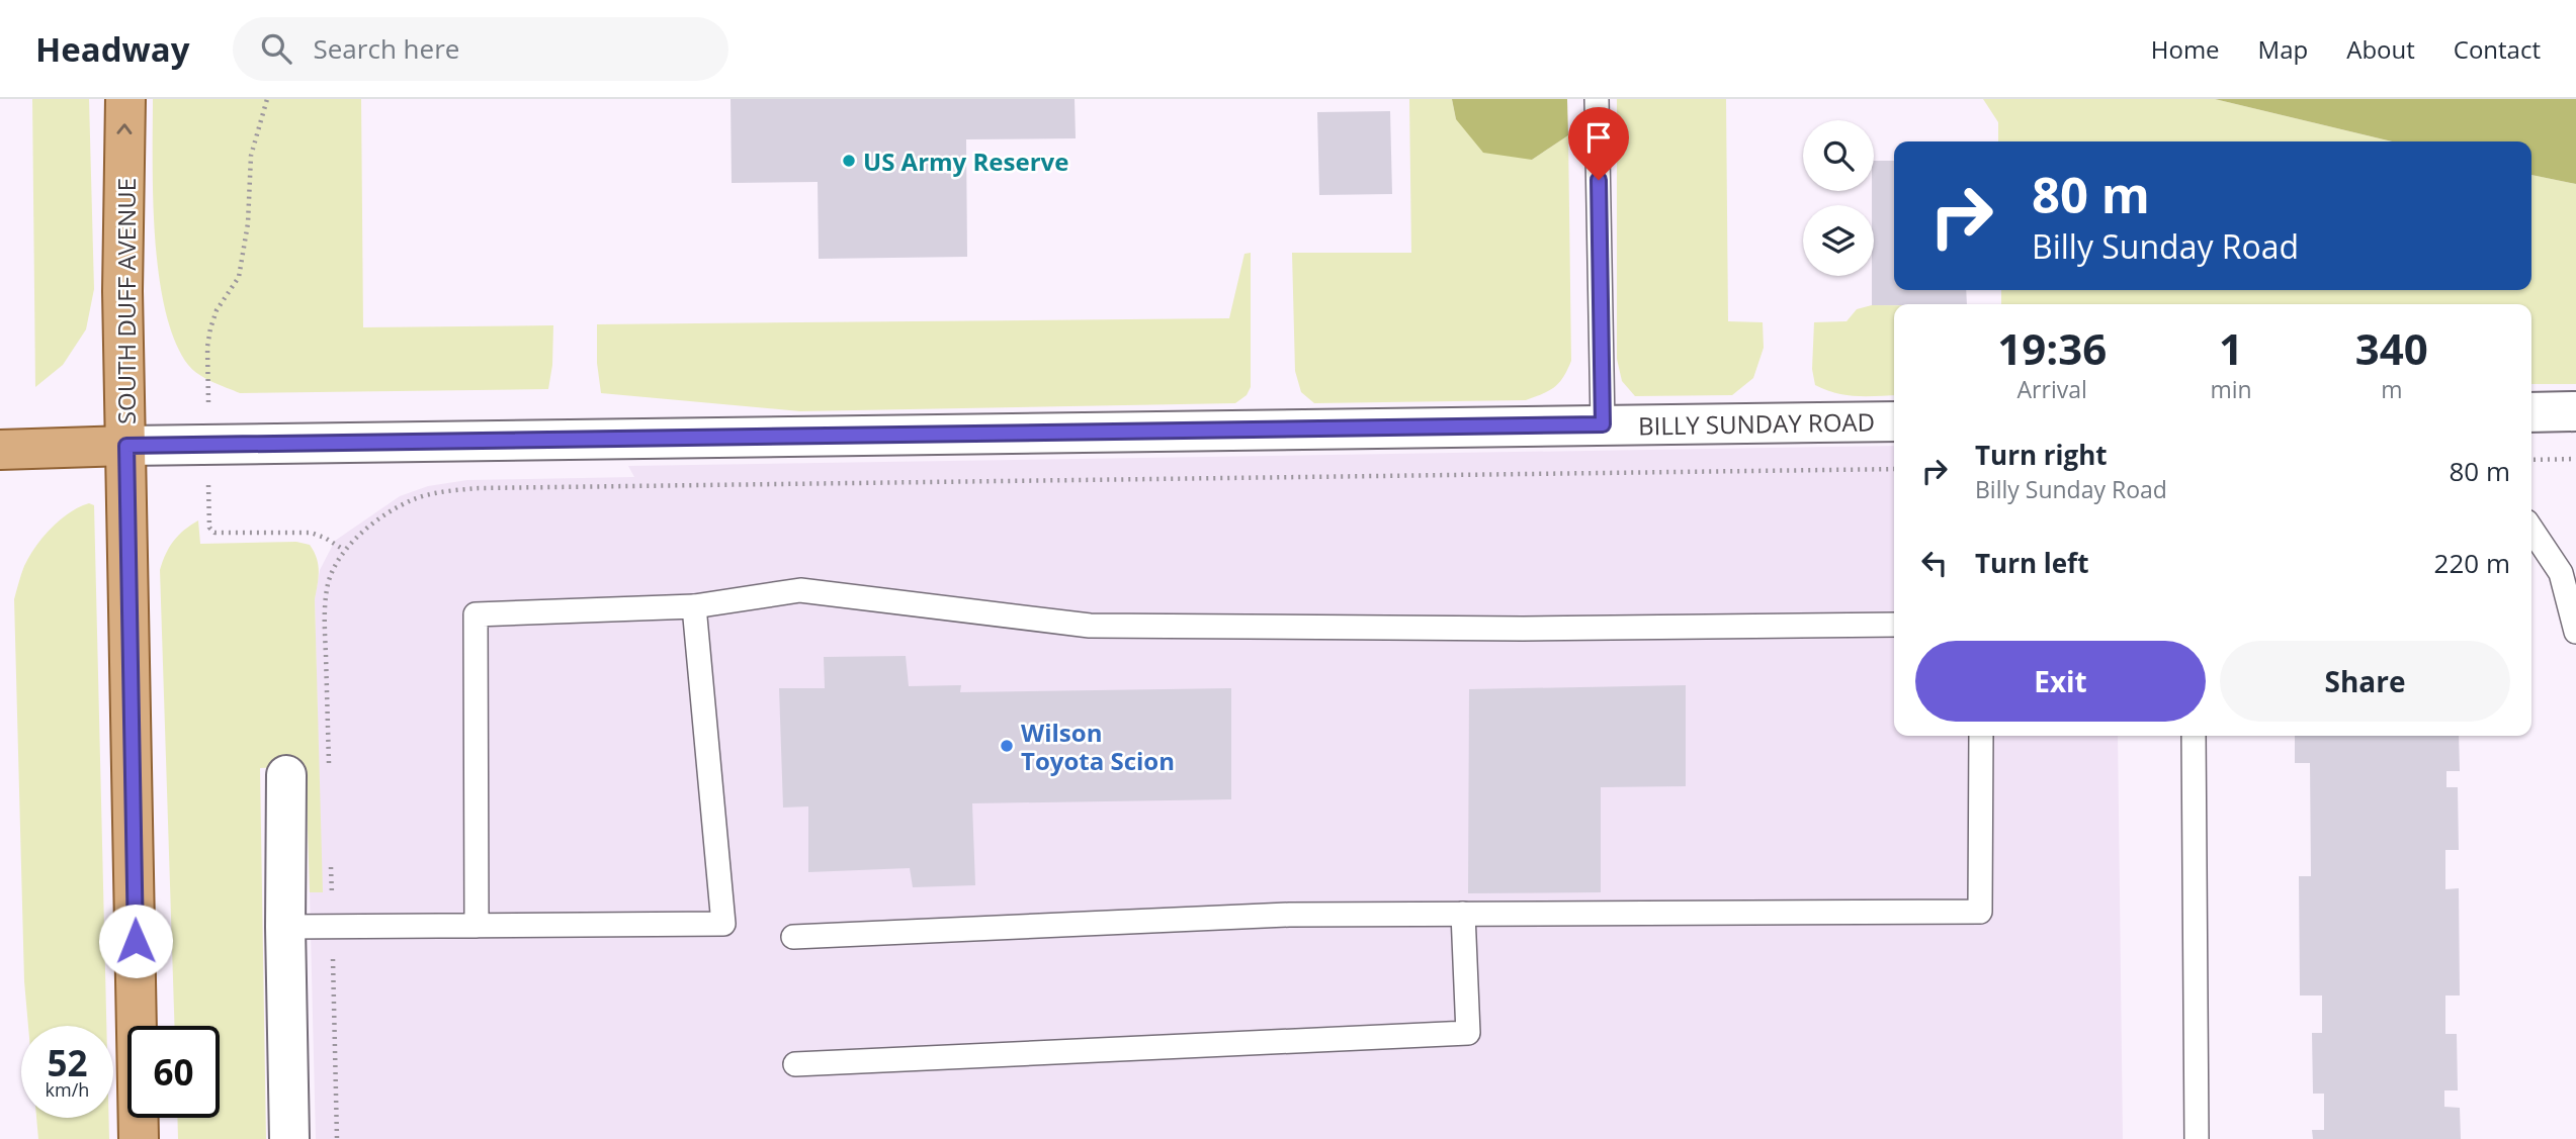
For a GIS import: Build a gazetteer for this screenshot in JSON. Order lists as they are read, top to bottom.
{
  "streets": {
    "main road": ["SOUTH DUFF AVENUE"],
    "street": ["BILLY SUNDAY ROAD"]
  },
  "crossings": [
    ["SOUTH DUFF AVENUE", "BILLY SUNDAY ROAD"]
  ],
  "places": ["US Army Reserve", "Wilson Toyota Scion"],
  "page": {
    "header": "Headway",
    "search": "Search here",
    "nav": [
      "Home",
      "Map",
      "About",
      "Contact"
    ],
    "turn": ["80 m", "Billy Sunday Road"],
    "eta": [
      "19:36",
      "Arrival",
      "1",
      "min",
      "340",
      "m"
    ],
    "list": [
      {
        "name": "Turn right",
        "note": "Billy Sunday Road",
        "value": "80 m"
      },
      {
        "name": "Turn left",
        "value": "220 m"
      }
    ],
    "buttons": ["Exit", "Share"],
    "speed": "52 km/h",
    "limit": "60"
  }
}
